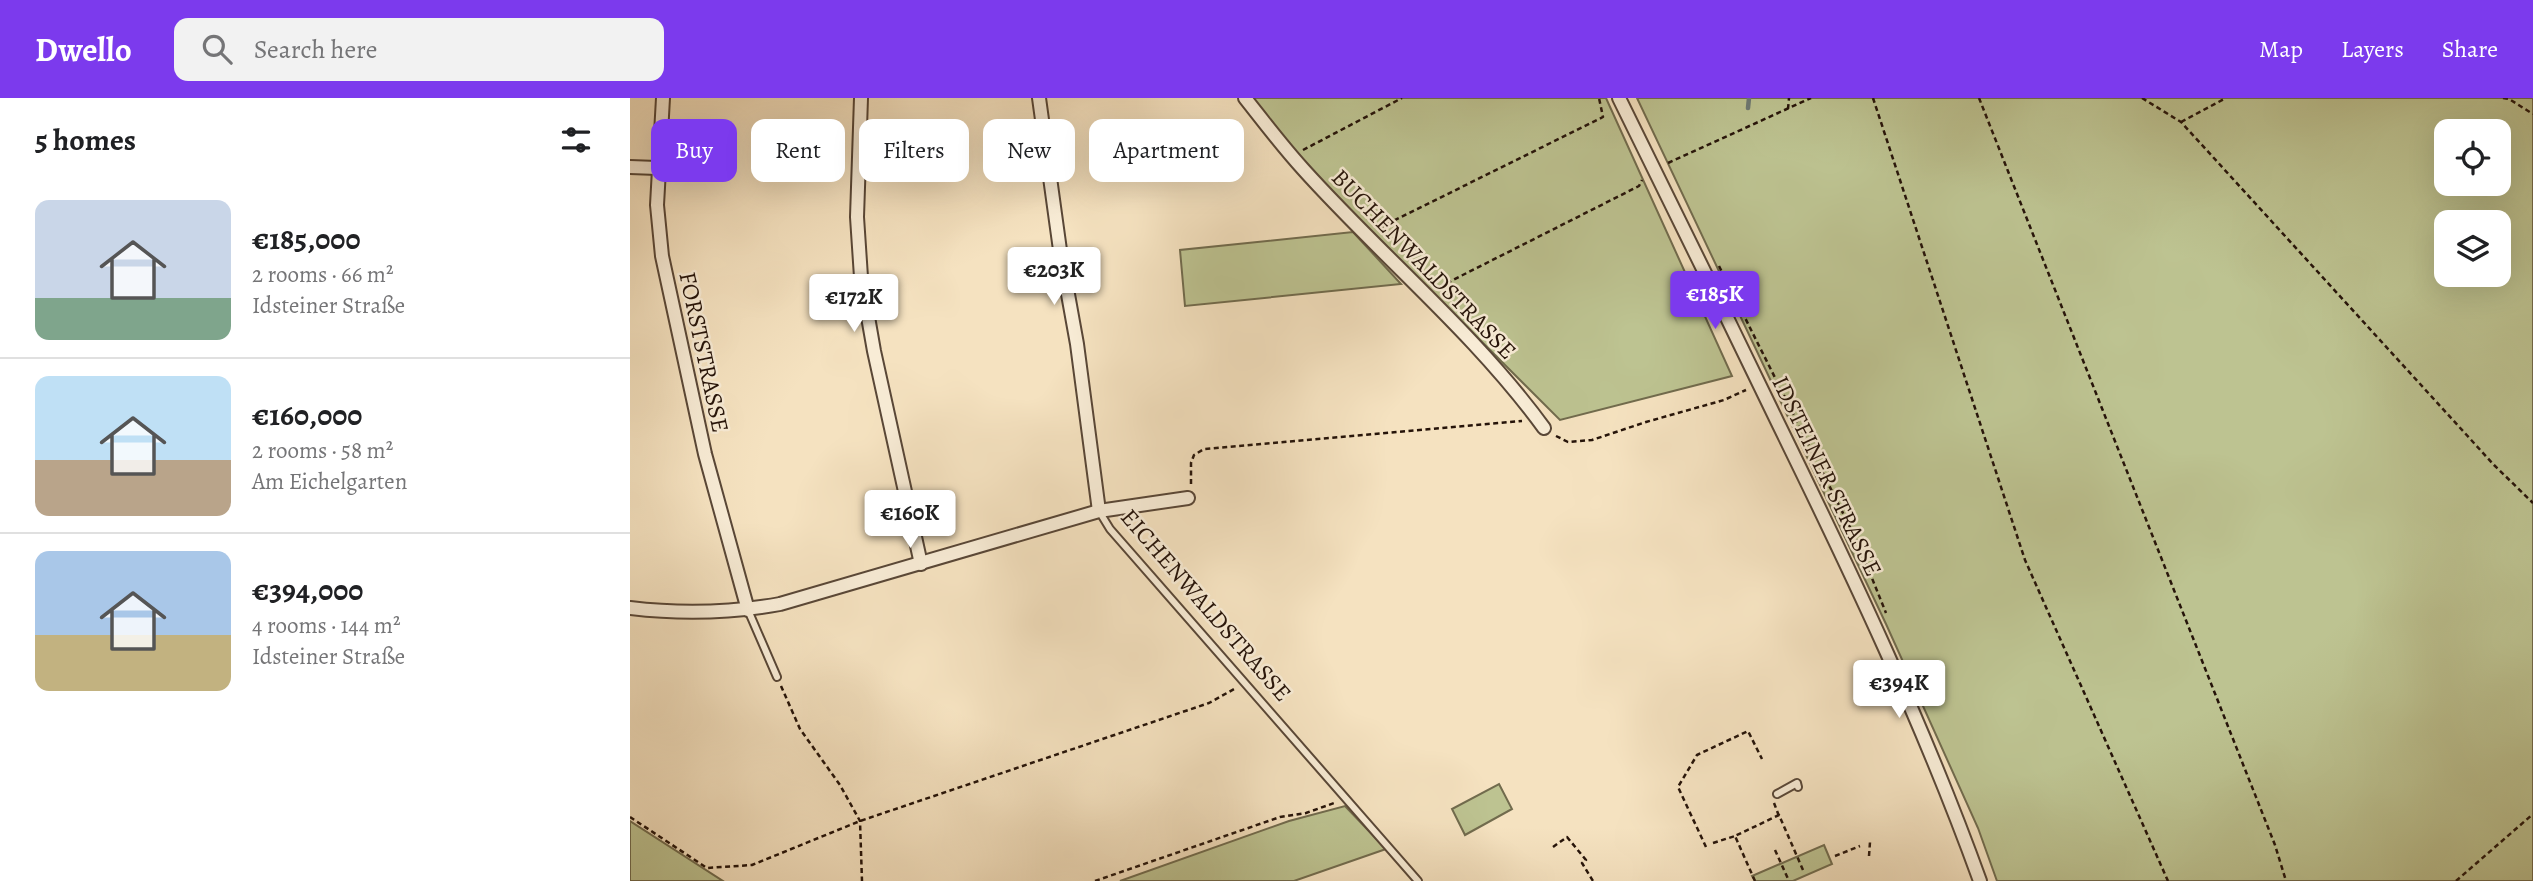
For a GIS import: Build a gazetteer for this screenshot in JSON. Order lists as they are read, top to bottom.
{
  "streets": {
    "street": [
      "BUCHENWALDSTRASSE",
      "FORSTSTRASSE",
      "IDSTEINER STRASSE",
      "EICHENWALDSTRASSE"
    ]
  },
  "page": {
    "header": "Dwello",
    "search": "Search here",
    "nav": ["Map", "Layers", "Share"],
    "heading": "5 homes",
    "chip": [
      "Buy",
      "Rent",
      "Filters",
      "New",
      "Apartment"
    ],
    "list": [
      {
        "name": "€185,000",
        "note": "2 rooms · 66 m² · Idsteiner Straße"
      },
      {
        "name": "€160,000",
        "note": "2 rooms · 58 m² · Am Eichelgarten"
      },
      {
        "name": "€394,000",
        "note": "4 rooms · 144 m² · Idsteiner Straße"
      }
    ],
    "price": [
      "€203K",
      "€185K",
      "€172K",
      "€160K",
      "€394K"
    ]
  }
}
